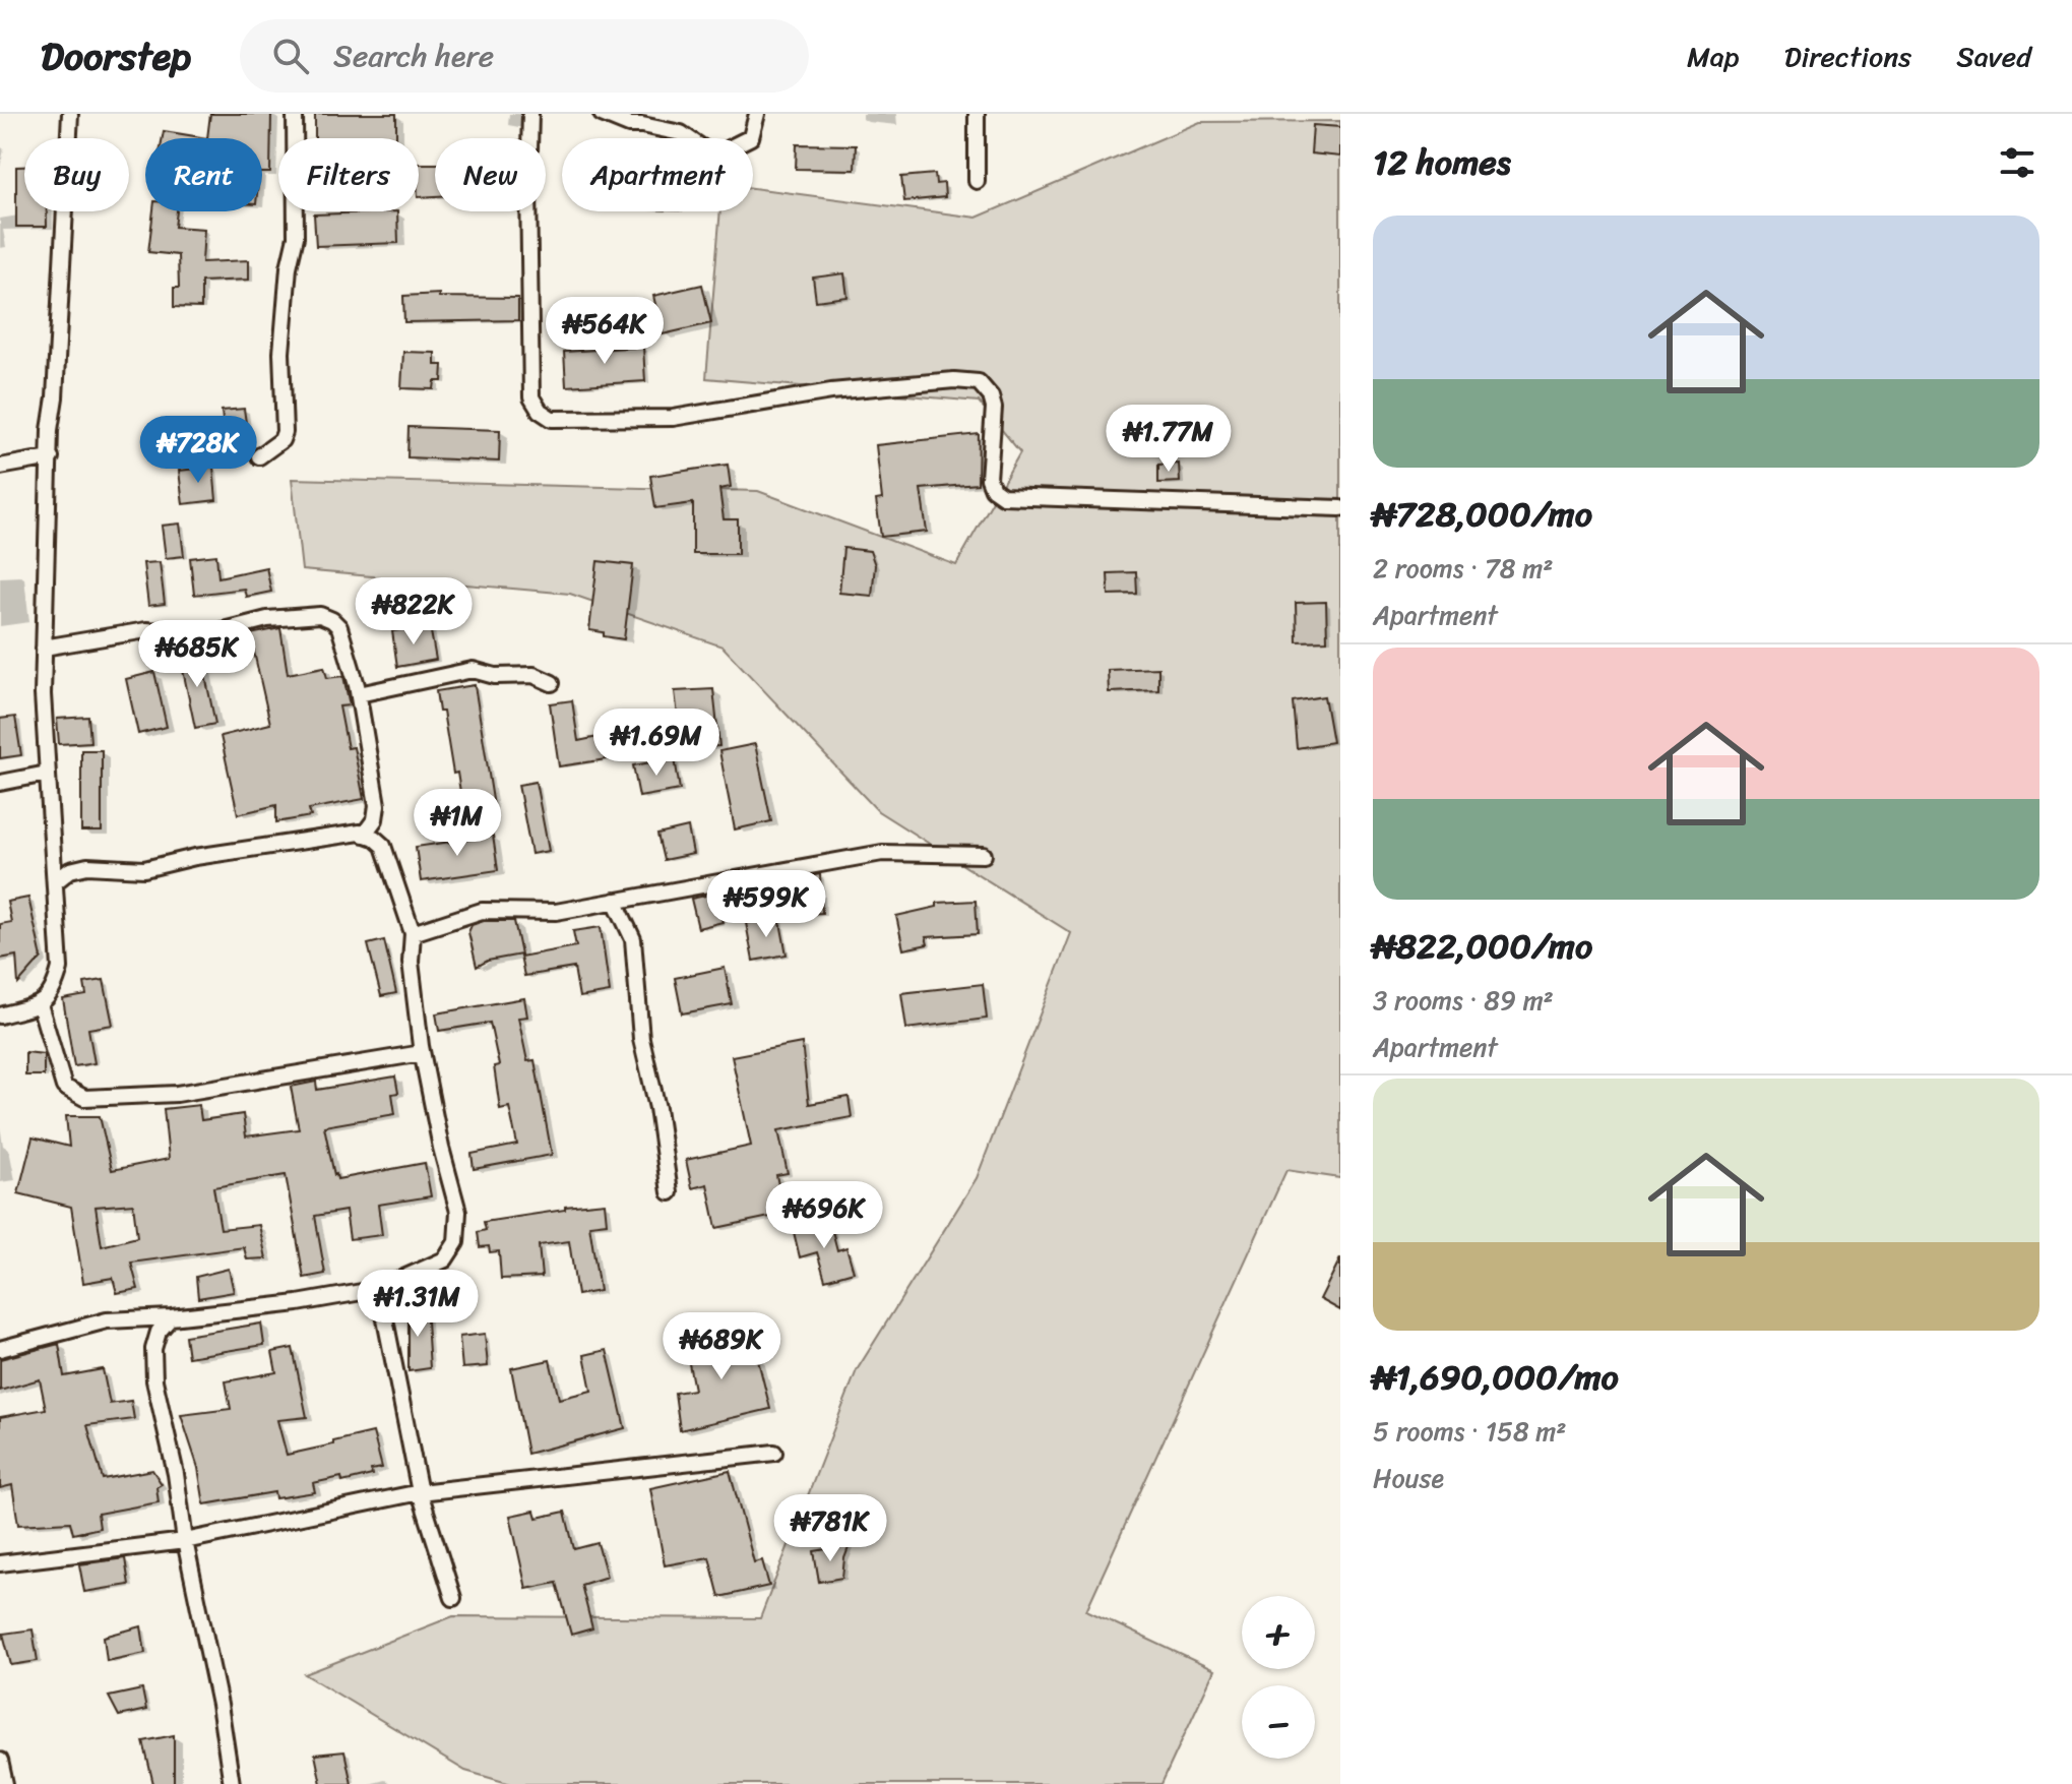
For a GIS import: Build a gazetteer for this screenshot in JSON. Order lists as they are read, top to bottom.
{
  "page": {
    "header": "Doorstep",
    "search": "Search here",
    "nav": ["Map", "Directions", "Saved"],
    "heading": "12 homes",
    "chip": [
      "Buy",
      "Rent",
      "Filters",
      "New",
      "Apartment"
    ],
    "list": [
      {
        "name": "₦728,000/mo",
        "note": "2 rooms · 78 m² · Apartment"
      },
      {
        "name": "₦822,000/mo",
        "note": "3 rooms · 89 m² · Apartment"
      },
      {
        "name": "₦1,690,000/mo",
        "note": "5 rooms · 158 m² · House"
      }
    ],
    "price": [
      "₦564K",
      "₦1.77M",
      "₦728K",
      "₦822K",
      "₦685K",
      "₦1.69M",
      "₦1M",
      "₦599K",
      "₦696K",
      "₦1.31M",
      "₦689K",
      "₦781K"
    ],
    "map_buttons": ["+", "−"]
  }
}
